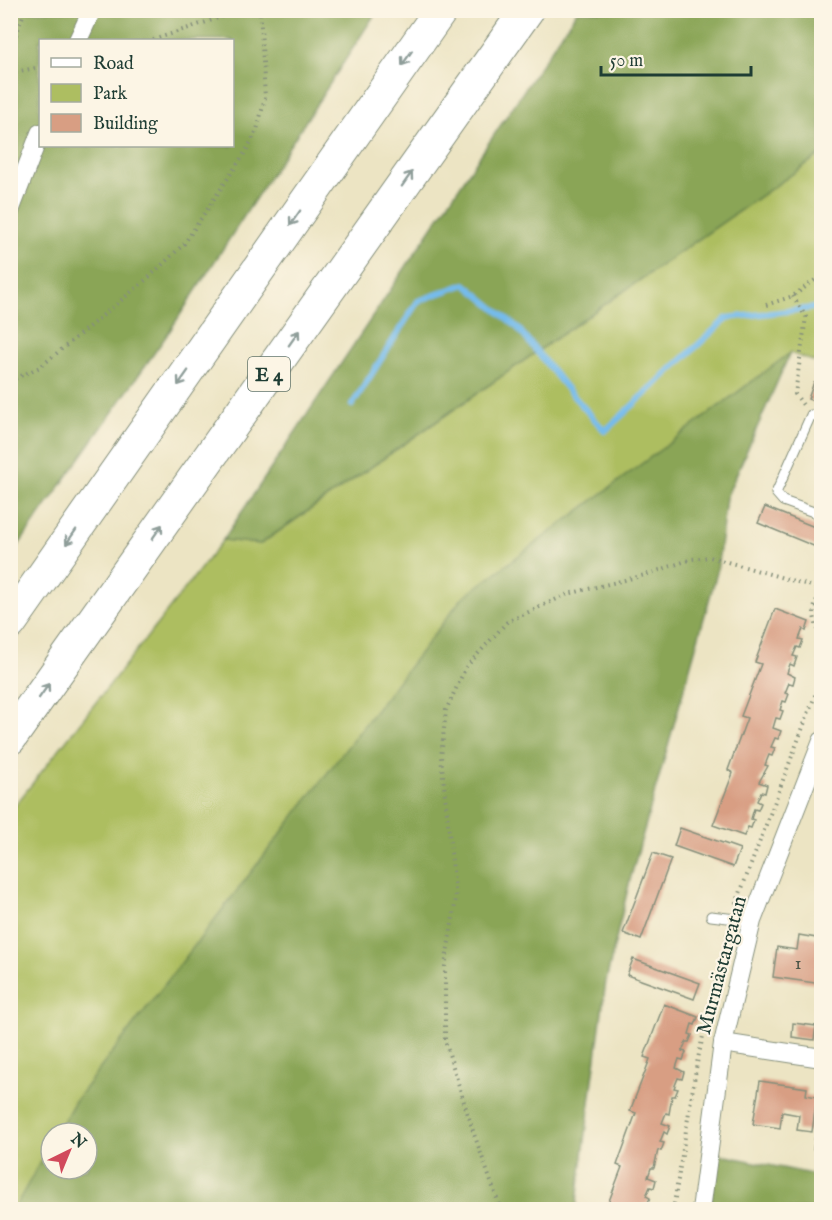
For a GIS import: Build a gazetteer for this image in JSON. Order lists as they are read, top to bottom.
{
  "streets": {
    "highway": ["E 4"],
    "street": ["Murmästargatan"]
  },
  "house_numbers": ["1"],
  "legend": ["Road", "Park", "Building"],
  "scale_bar": "50 m",
  "north": "top right"
}
